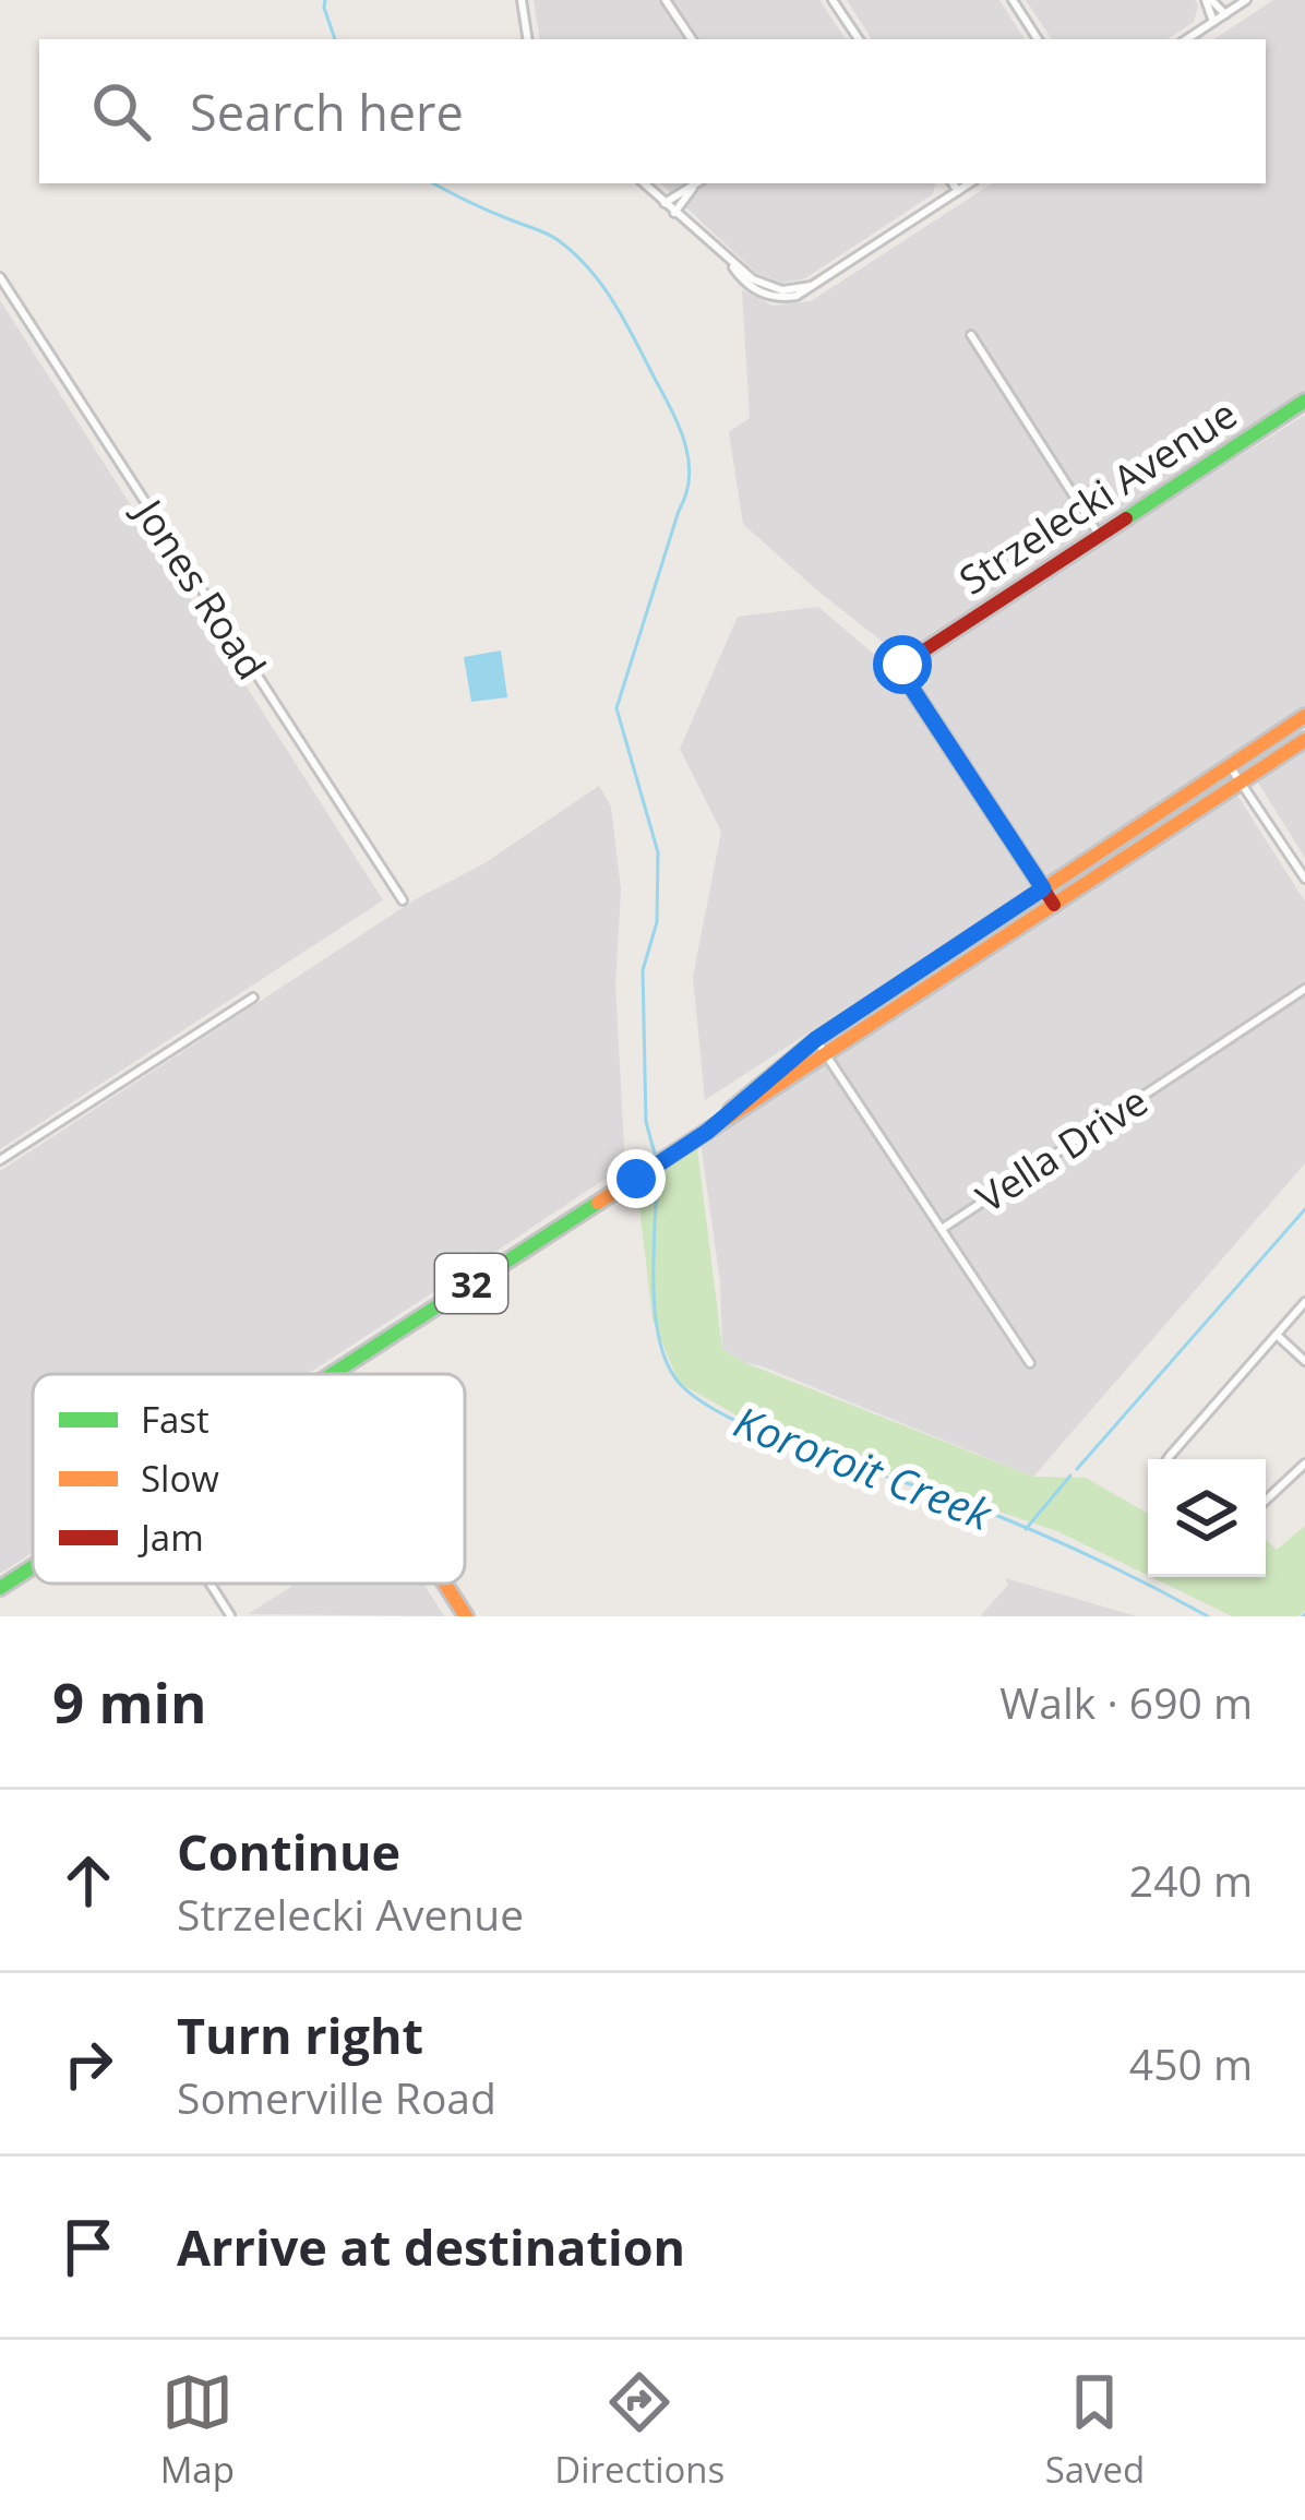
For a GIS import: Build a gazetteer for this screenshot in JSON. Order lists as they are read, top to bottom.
{
  "streets": {
    "main road": ["Strzelecki Avenue", "32"],
    "street": ["Jones Road", "Vella Drive"]
  },
  "crossings": [
    ["Strzelecki Avenue", "32"],
    ["Vella Drive", "32"]
  ],
  "water": ["Kororoit Creek"],
  "legend": ["Fast", "Slow", "Jam"],
  "page": {
    "search": "Search here",
    "heading": ["9 min", "Walk · 690 m"],
    "list": [
      ["Continue", "Strzelecki Avenue", "240 m"],
      ["Turn right", "Somerville Road", "450 m"],
      "Arrive at destination"
    ],
    "nav": ["Map", "Directions", "Saved"]
  }
}
